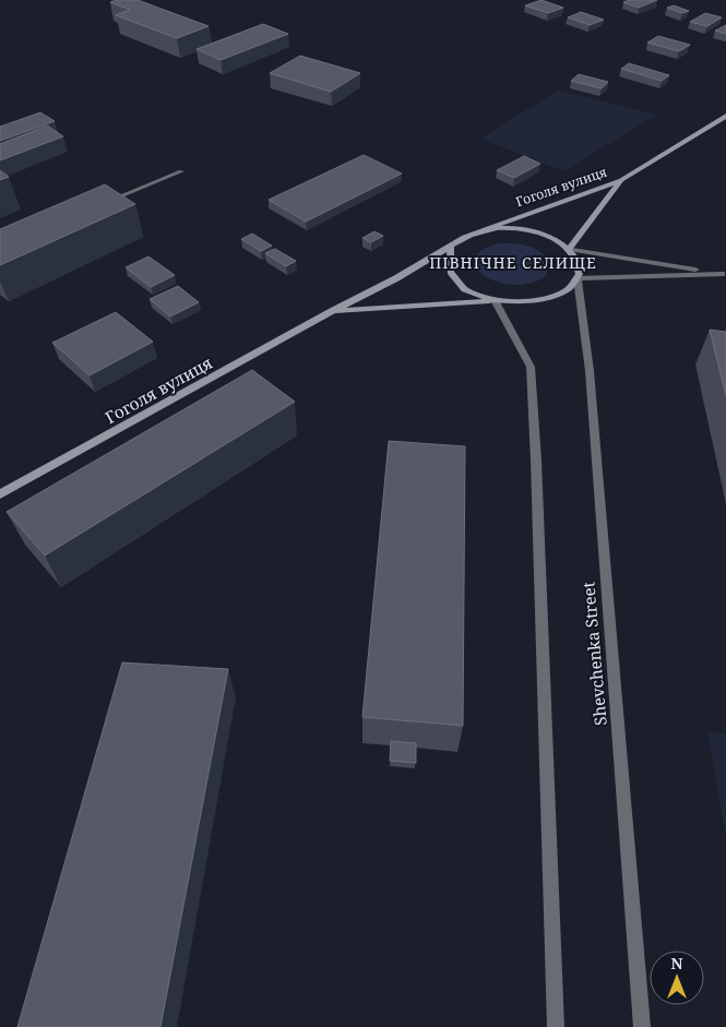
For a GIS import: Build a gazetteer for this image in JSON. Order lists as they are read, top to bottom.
{
  "streets": {
    "main road": ["Гоголя вулиця"],
    "street": ["Shevchenka Street"]
  },
  "crossings": [
    ["Гоголя вулиця", "Shevchenka Street"]
  ],
  "districts": ["ПІВНІЧНЕ СЕЛИЩЕ"],
  "north": "top"
}
